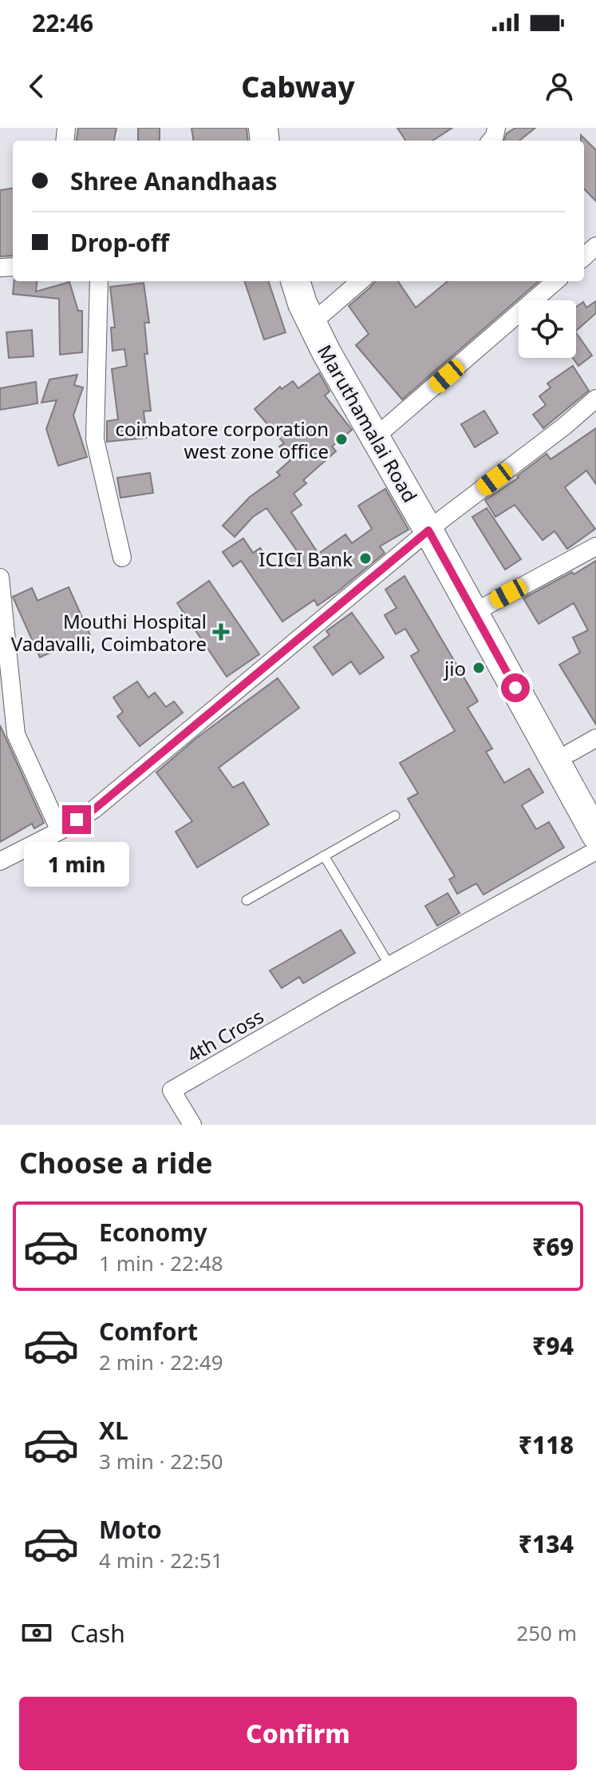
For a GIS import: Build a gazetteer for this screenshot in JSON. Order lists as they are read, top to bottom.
{
  "streets": {
    "main road": ["Maruthamalai Road"],
    "street": ["4th Cross"]
  },
  "places": {
    "other": ["coimbatore corporation west zone office", "ICICI Bank", "jio"],
    "health": ["Mouthi Hospital Vadavalli, Coimbatore"]
  },
  "page": {
    "status": "22:46",
    "header": "Cabway",
    "banner": ["Shree Anandhaas", "Drop-off"],
    "bubble": "1 min",
    "heading": "Choose a ride",
    "list": [
      {
        "name": "Economy",
        "note": "1 min · 22:48",
        "value": "₹69"
      },
      {
        "name": "Comfort",
        "note": "2 min · 22:49",
        "value": "₹94"
      },
      {
        "name": "XL",
        "note": "3 min · 22:50",
        "value": "₹118"
      },
      {
        "name": "Moto",
        "note": "4 min · 22:51",
        "value": "₹134"
      }
    ],
    "pay": ["Cash", "250 m"],
    "buttons": "Confirm"
  }
}
